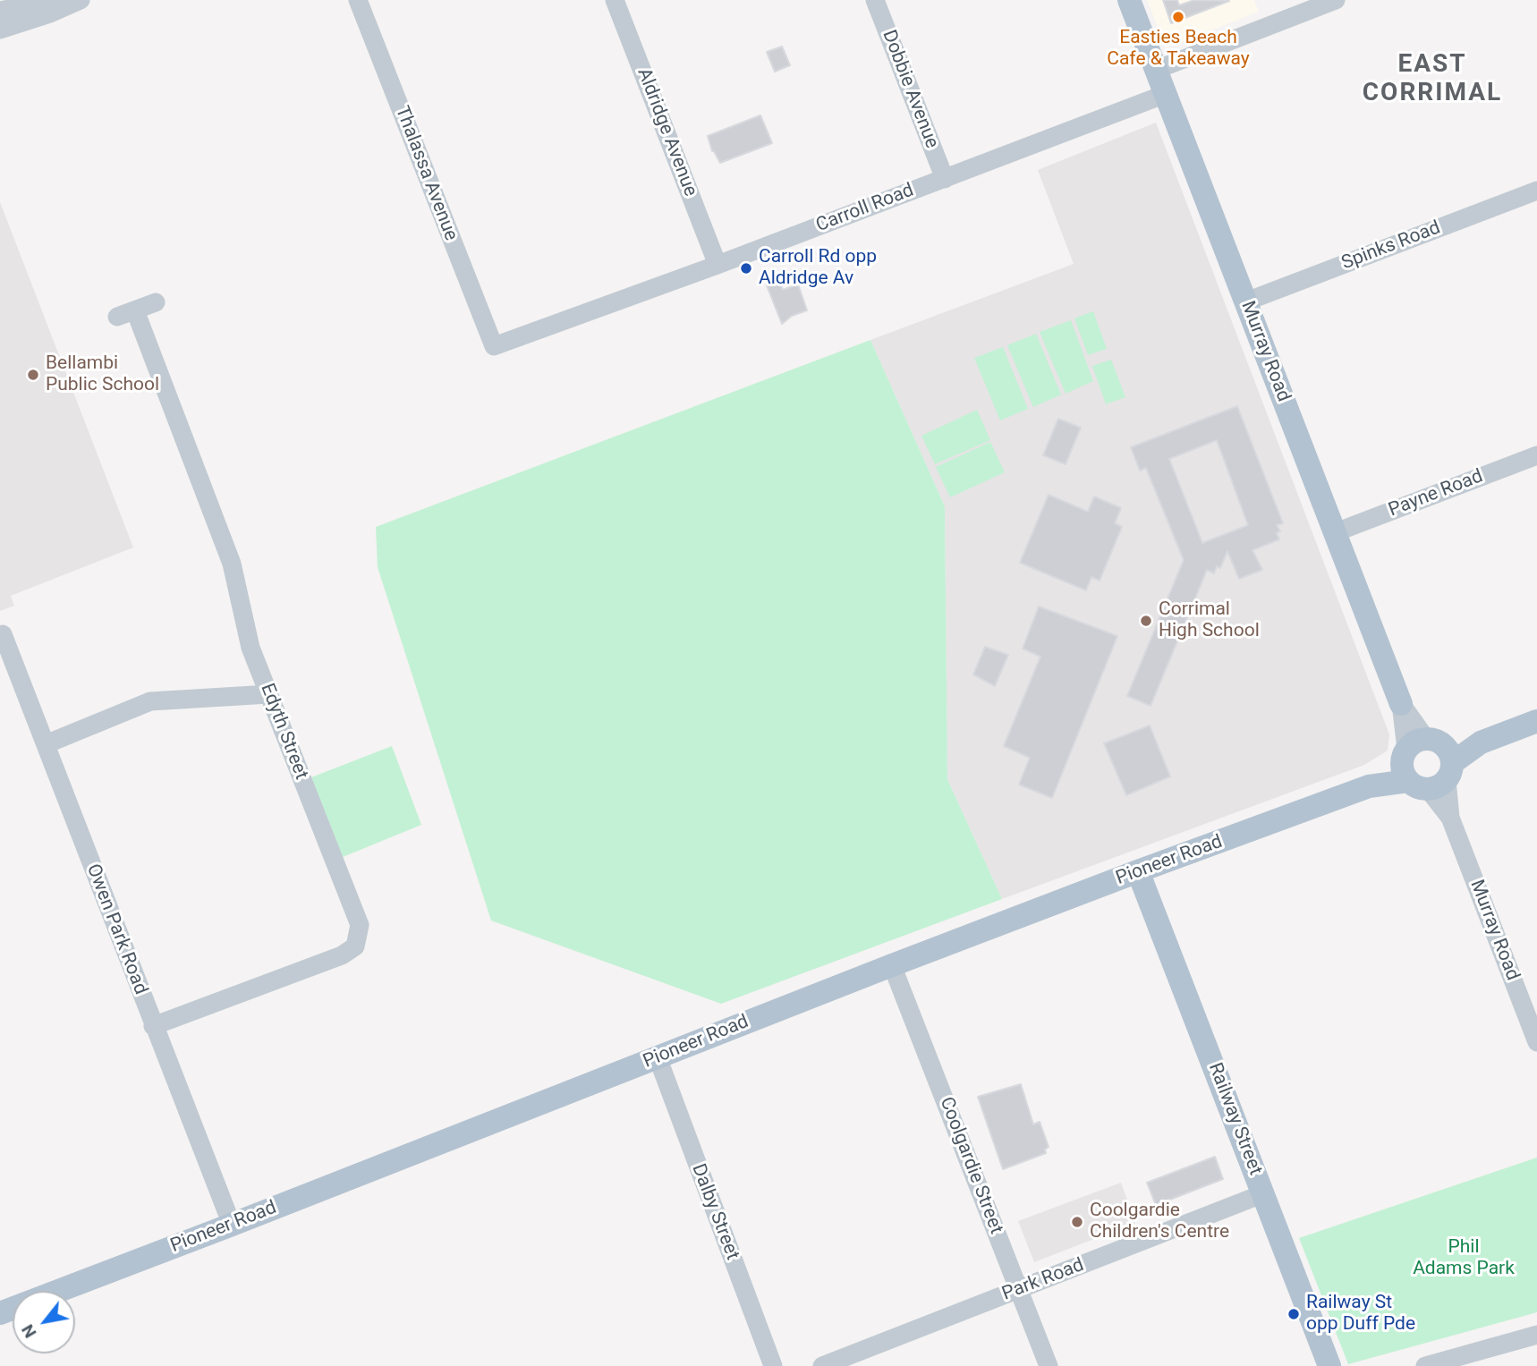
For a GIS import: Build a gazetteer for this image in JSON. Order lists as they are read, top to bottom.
{
  "streets": {
    "main road": ["Murray Road", "Pioneer Road", "Railway Street"],
    "street": [
      "Dobbie Avenue",
      "Aldridge Avenue",
      "Thalassa Avenue",
      "Carroll Road",
      "Spinks Road",
      "Payne Road",
      "Edyth Street",
      "Owen Park Road",
      "Coolgardie Street",
      "Dalby Street",
      "Park Road"
    ]
  },
  "crossings": [
    ["Dobbie Avenue", "Carroll Road"],
    ["Aldridge Avenue", "Carroll Road"],
    ["Thalassa Avenue", "Carroll Road"],
    ["Carroll Road", "Murray Road"],
    ["Spinks Road", "Murray Road"],
    ["Murray Road", "Payne Road"],
    ["Murray Road", "Pioneer Road"],
    ["Edyth Street", "Owen Park Road"],
    ["Pioneer Road", "Owen Park Road"],
    ["Pioneer Road", "Railway Street"],
    ["Pioneer Road", "Coolgardie Street"],
    ["Pioneer Road", "Dalby Street"],
    ["Railway Street", "Park Road"],
    ["Coolgardie Street", "Park Road"]
  ],
  "districts": ["EAST CORRIMAL"],
  "parks": ["Phil Adams Park"],
  "places": [
    "Easties Beach Cafe & Takeaway",
    "Carroll Rd opp Aldridge Av",
    "Bellambi Public School",
    "Corrimal High School",
    "Coolgardie Children's Centre",
    "Railway St opp Duff Pde"
  ],
  "north": "bottom left"
}
